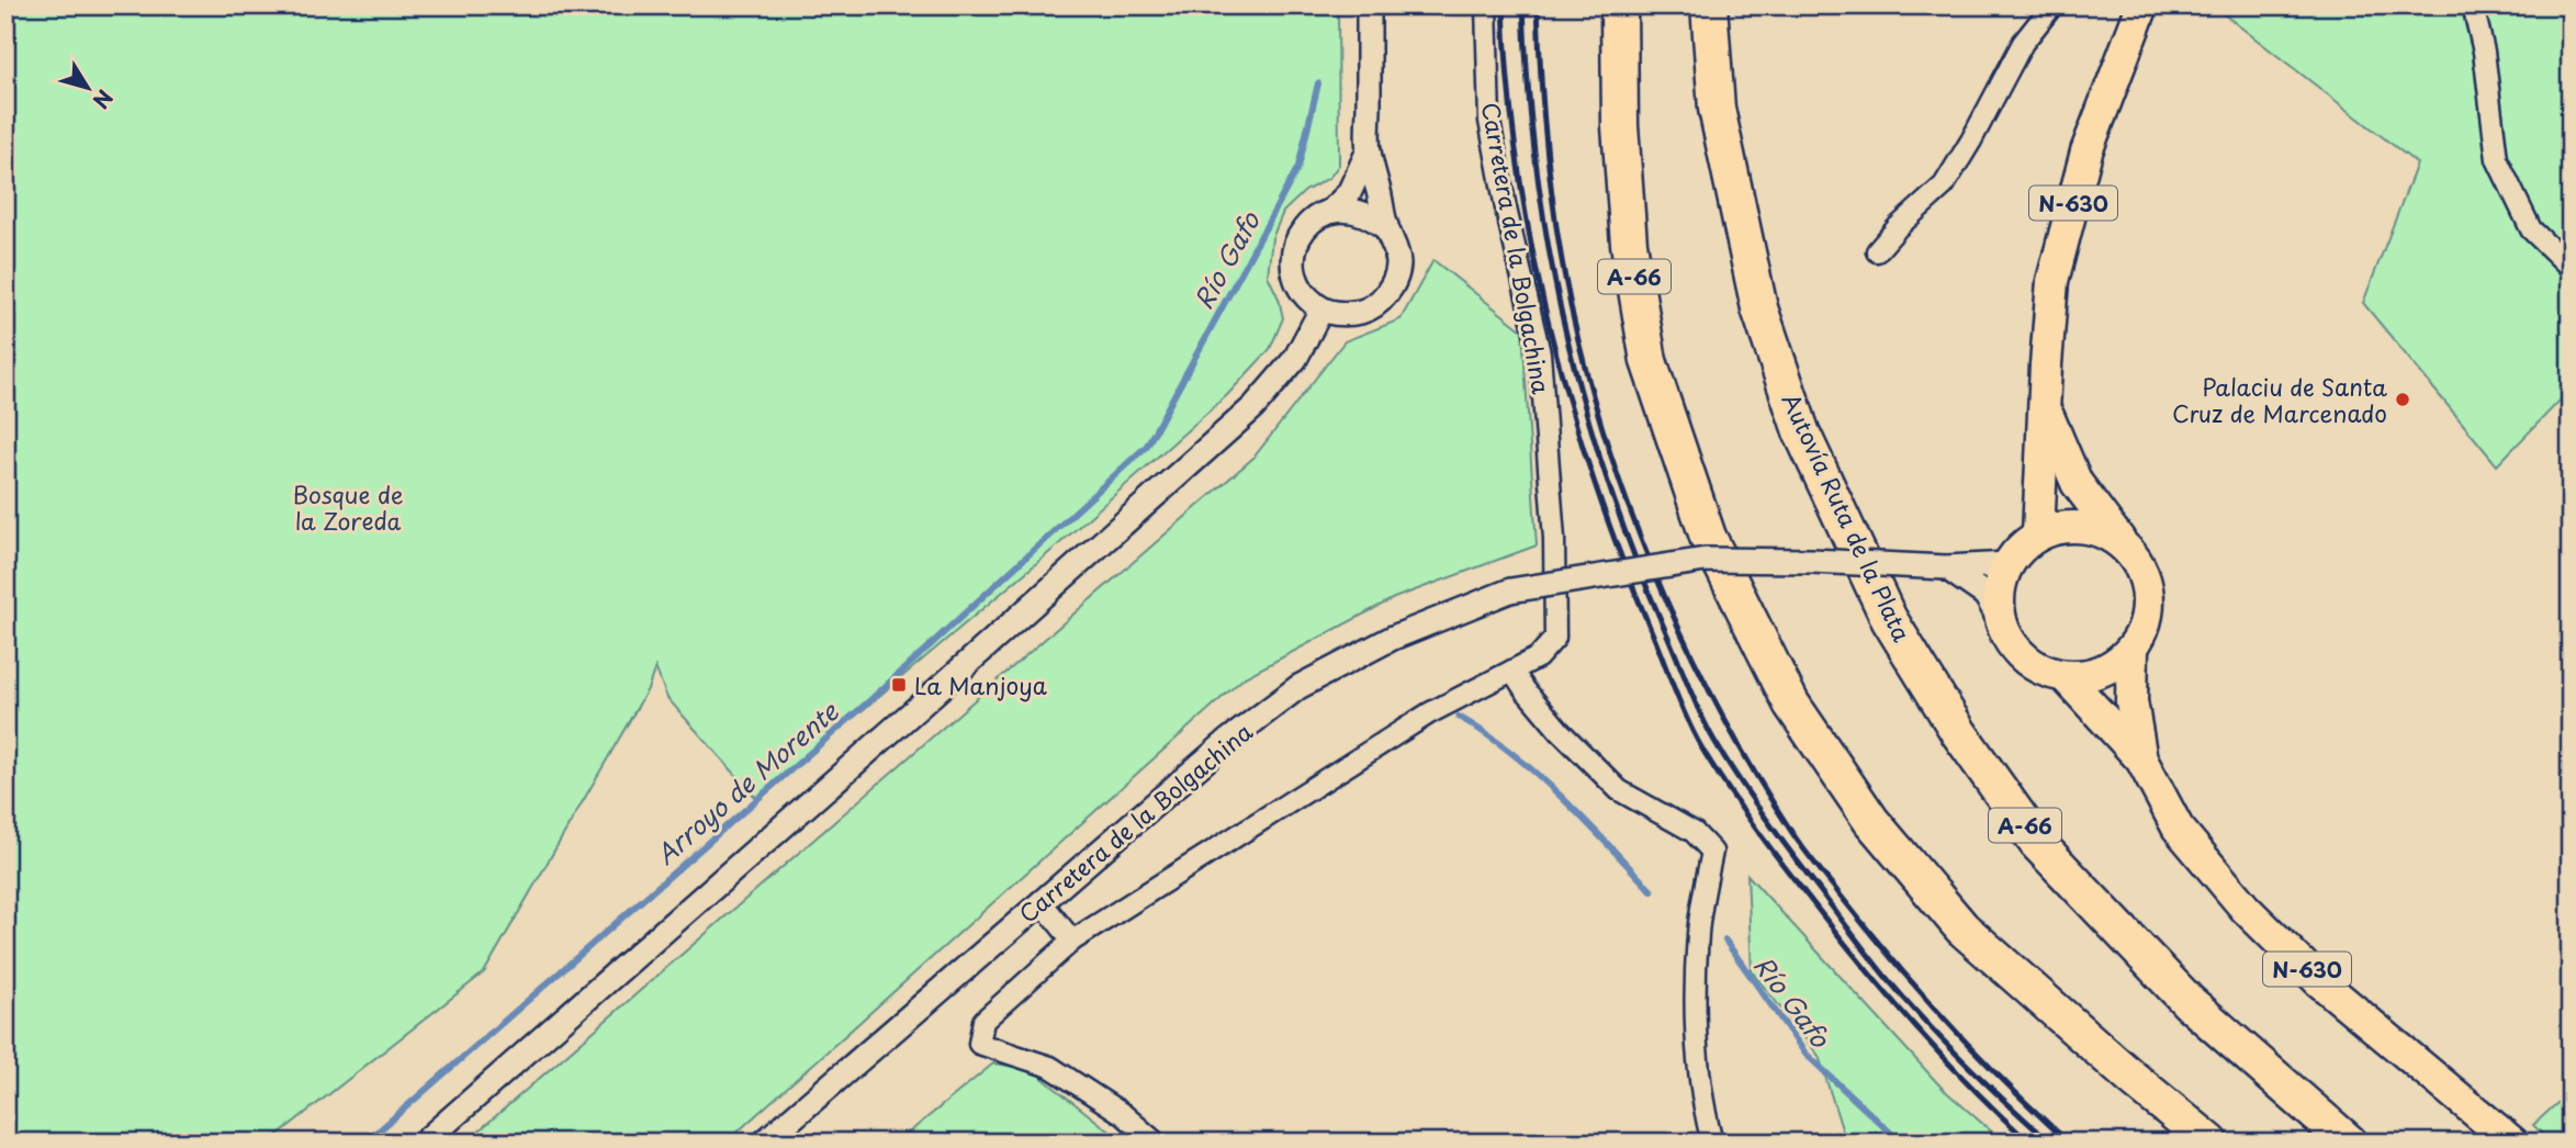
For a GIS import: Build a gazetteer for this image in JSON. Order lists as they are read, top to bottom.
{
  "streets": {
    "highway": ["N-630", "A-66", "Autovía Ruta de la Plata"],
    "street": ["Carretera de la Bolgachina"]
  },
  "crossings": [
    ["N-630", "Carretera de la Bolgachina"]
  ],
  "water": ["Río Gafo", "Arroyo de Morente"],
  "parks": ["Bosque de la Zoreda"],
  "places": {
    "other": ["Palaciu de Santa Cruz de Marcenado"],
    "transit": ["La Manjoya"]
  },
  "north": "bottom right"
}
